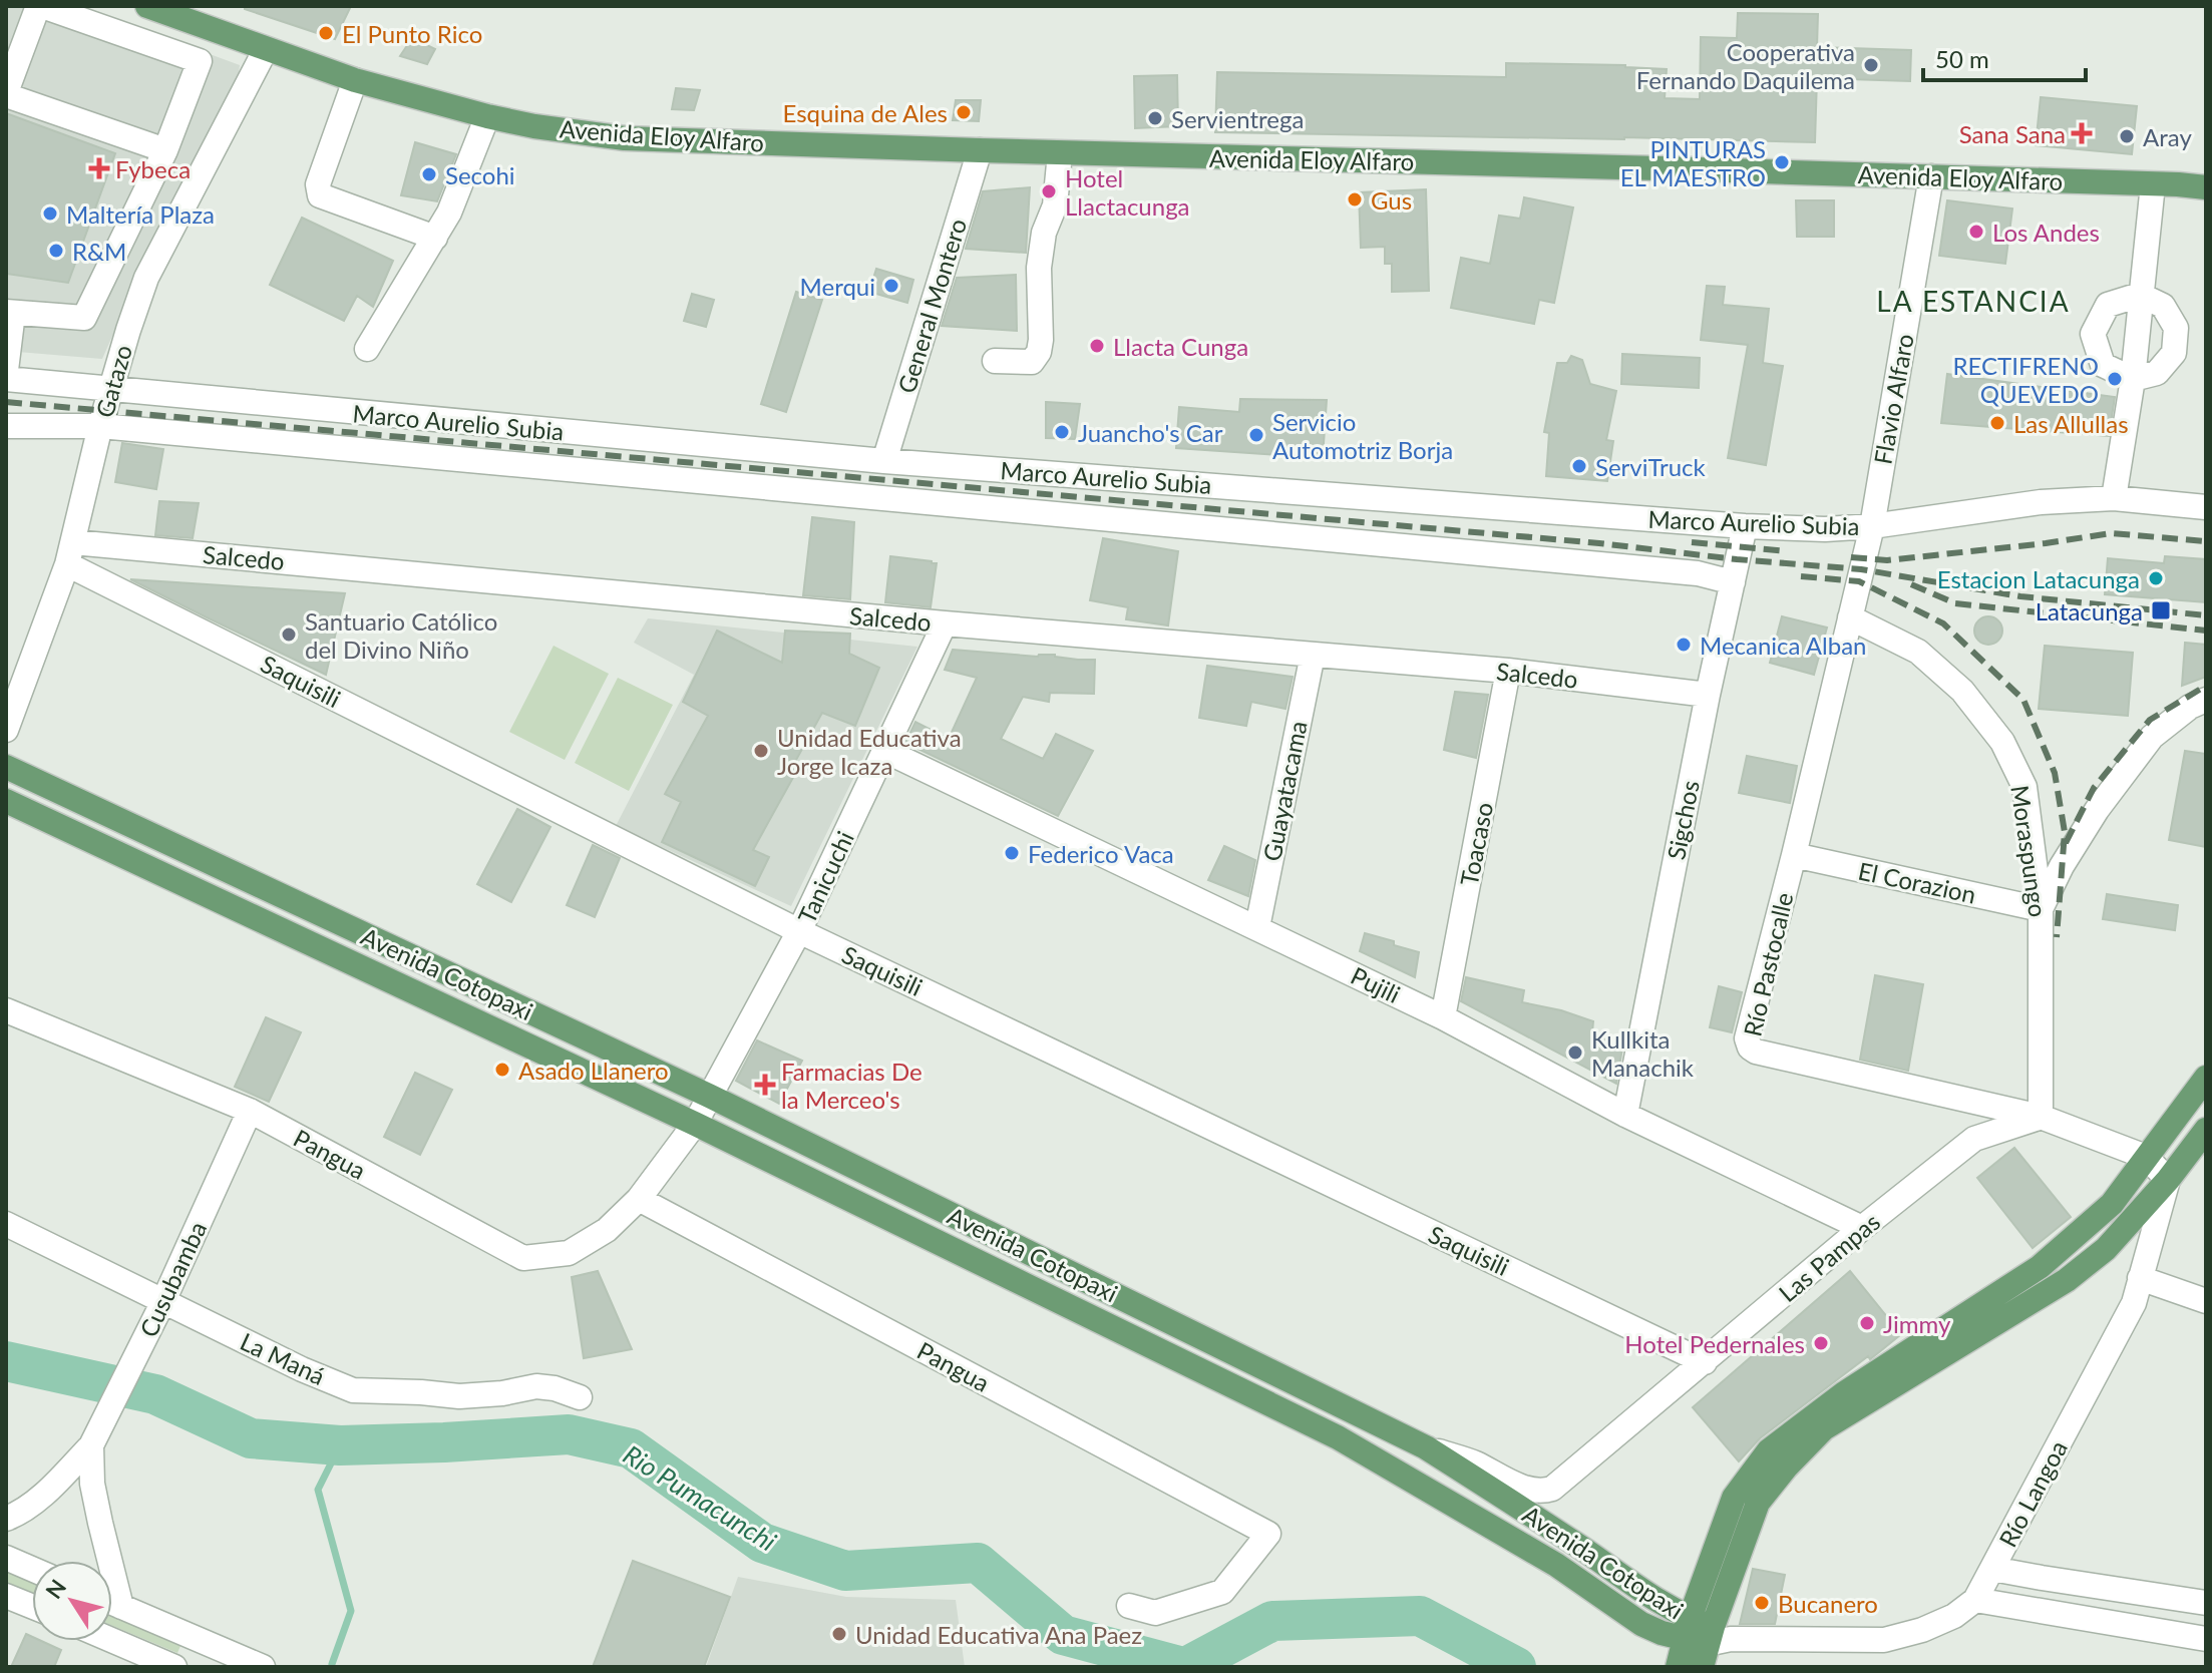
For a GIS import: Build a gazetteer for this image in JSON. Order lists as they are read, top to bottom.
{
  "streets": {
    "main road": ["Avenida Eloy Alfaro", "Avenida Cotopaxi"],
    "street": [
      "General Montero",
      "Gatazo",
      "Flavio Alfaro",
      "Marco Aurelio Subia",
      "Salcedo",
      "Saquisili",
      "Guayatacama",
      "Sigchos",
      "Toacaso",
      "Moraspungo",
      "Tanicuchi",
      "El Corazion",
      "Río Pastocalle",
      "Pujili",
      "Pangua",
      "Las Pampas",
      "Cusubamba",
      "La Maná",
      "Río Langoa"
    ]
  },
  "crossings": [
    ["Avenida Eloy Alfaro", "General Montero"],
    ["Avenida Eloy Alfaro", "Gatazo"],
    ["Avenida Eloy Alfaro", "Flavio Alfaro"],
    ["General Montero", "Marco Aurelio Subia"],
    ["Gatazo", "Marco Aurelio Subia"],
    ["Gatazo", "Salcedo"],
    ["Gatazo", "Saquisili"],
    ["Flavio Alfaro", "Marco Aurelio Subia"],
    ["Flavio Alfaro", "Río Pastocalle"],
    ["Marco Aurelio Subia", "Sigchos"],
    ["Marco Aurelio Subia", "Río Pastocalle"],
    ["Salcedo", "Saquisili"],
    ["Salcedo", "Guayatacama"],
    ["Salcedo", "Sigchos"],
    ["Salcedo", "Toacaso"],
    ["Salcedo", "Tanicuchi"],
    ["Saquisili", "Tanicuchi"],
    ["Saquisili", "Las Pampas"],
    ["Guayatacama", "Pujili"],
    ["Sigchos", "Pujili"],
    ["Toacaso", "Pujili"],
    ["Moraspungo", "El Corazion"],
    ["Moraspungo", "Río Pastocalle"],
    ["Moraspungo", "Las Pampas"],
    ["Tanicuchi", "Avenida Cotopaxi"],
    ["Tanicuchi", "Pujili"],
    ["Tanicuchi", "Pangua"],
    ["El Corazion", "Río Pastocalle"],
    ["Río Pastocalle", "Las Pampas"],
    ["Avenida Cotopaxi", "Pangua"],
    ["Avenida Cotopaxi", "Las Pampas"],
    ["Avenida Cotopaxi", "Río Langoa"],
    ["Pujili", "Las Pampas"],
    ["Pangua", "Cusubamba"],
    ["Cusubamba", "La Maná"]
  ],
  "districts": ["LA ESTANCIA"],
  "water": ["Rio Pumacunchi"],
  "places": {
    "other": [
      "El Punto Rico",
      "Cooperativa Fernando Daquilema",
      "Esquina de Ales",
      "Servientrega",
      "Aray",
      "PINTURAS EL MAESTRO",
      "Secohi",
      "Hotel Llactacunga",
      "Gus",
      "Maltería Plaza",
      "Los Andes",
      "R&M",
      "Merqui",
      "Llacta Cunga",
      "RECTIFRENO QUEVEDO",
      "Las Allullas",
      "Juancho's Car",
      "Servicio Automotriz Borja",
      "ServiTruck",
      "Estacion Latacunga",
      "Santuario Católico del Divino Niño",
      "Mecanica Alban",
      "Unidad Educativa Jorge Icaza",
      "Federico Vaca",
      "Kullkita Manachik",
      "Asado Llanero",
      "Jimmy",
      "Hotel Pedernales",
      "Bucanero",
      "Unidad Educativa Ana Paez"
    ],
    "health": ["Sana Sana", "Fybeca", "Farmacias De la Merceo's"],
    "transit": ["Latacunga"]
  },
  "scale_bar": "50 m",
  "north": "top left"
}
